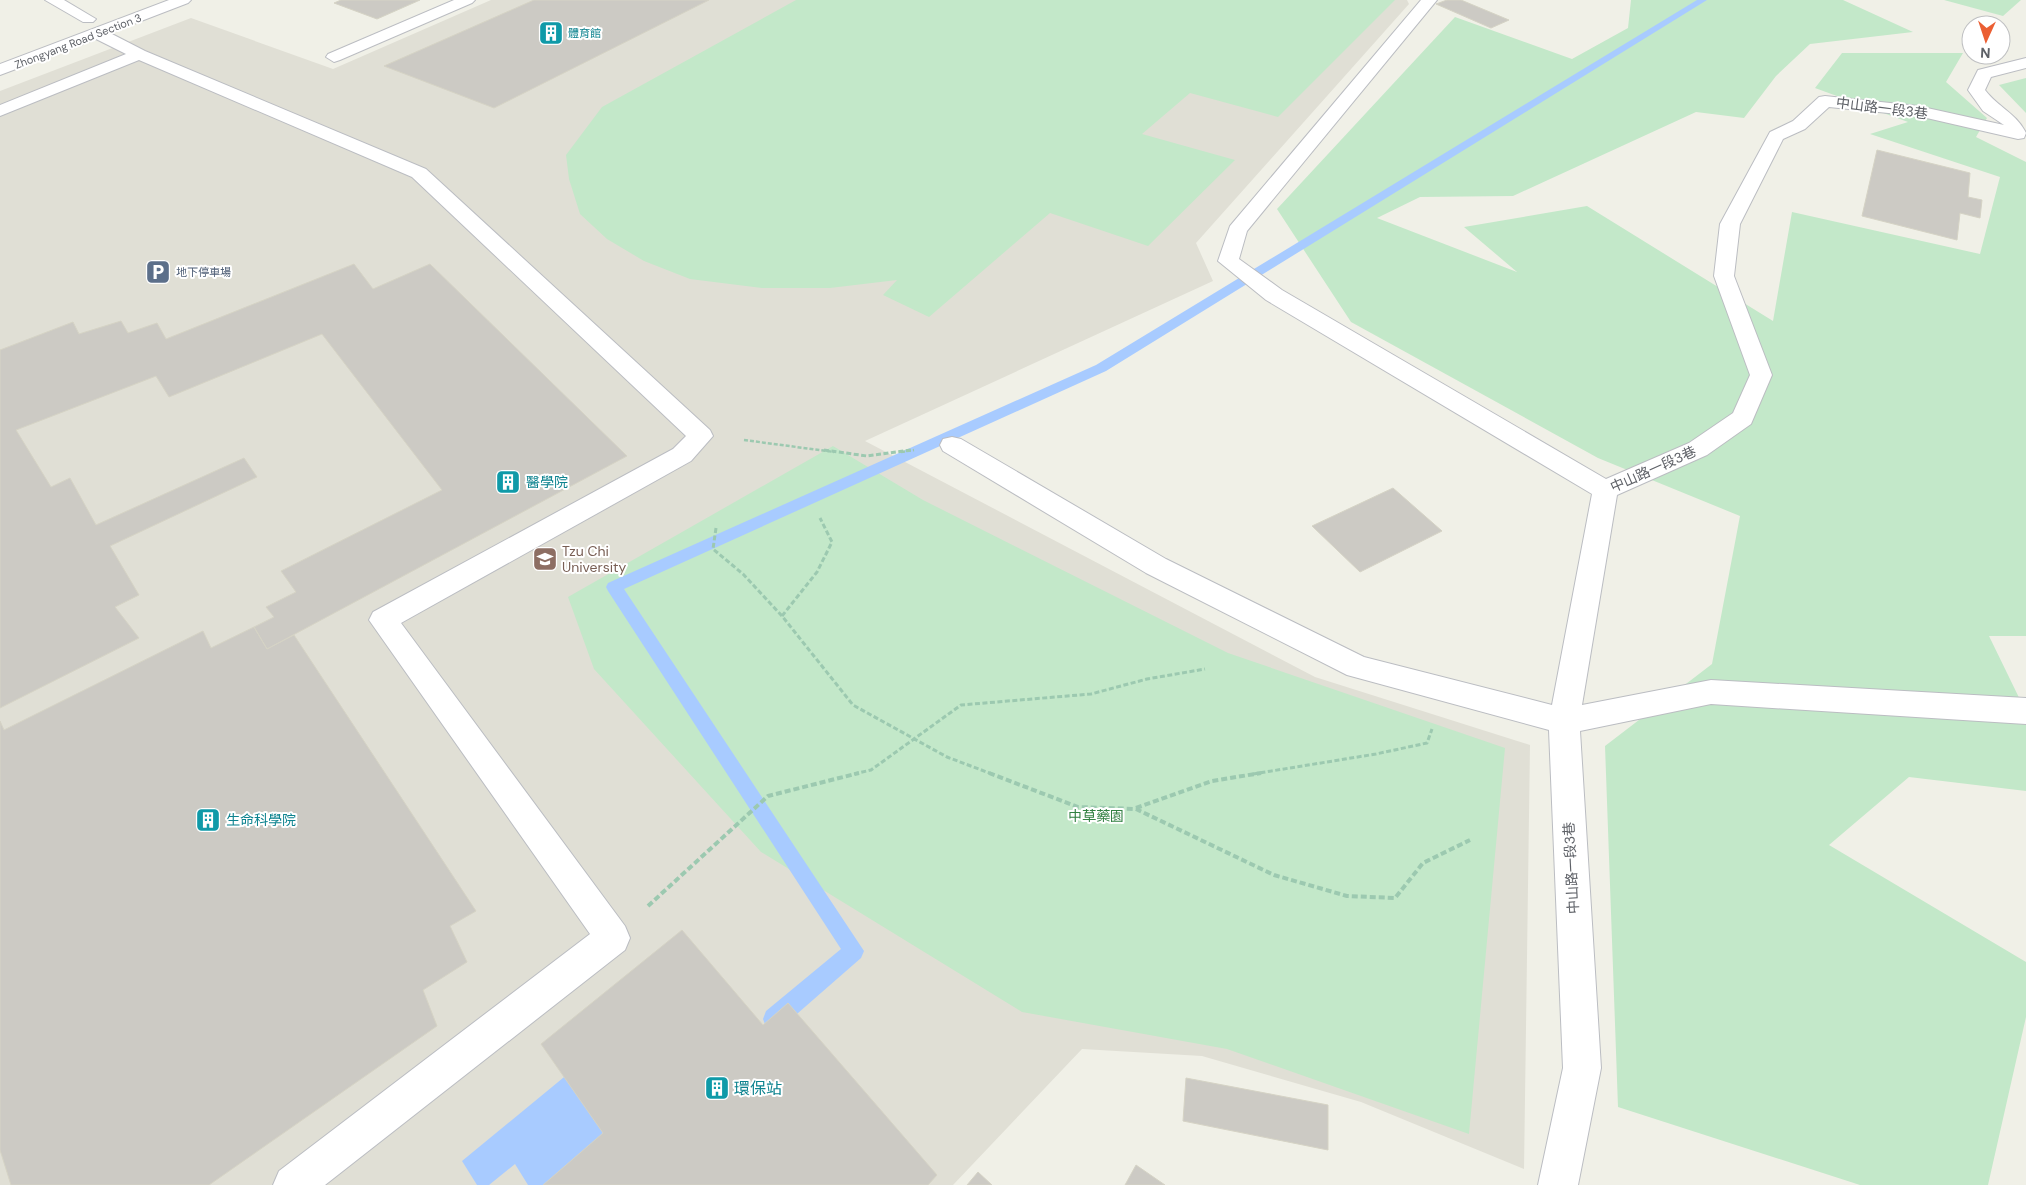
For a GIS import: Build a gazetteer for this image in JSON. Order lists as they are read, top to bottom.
{
  "streets": {
    "street": ["Zhongyang Road Section 3", "中山路一段3巷"]
  },
  "parks": ["中草藥園"],
  "places": {
    "building": [
      "體育館",
      "醫學院",
      "生命科學院",
      "環保站"
    ],
    "parking": ["地下停車場"],
    "school or university": ["Tzu Chi University"]
  },
  "north": "bottom"
}
